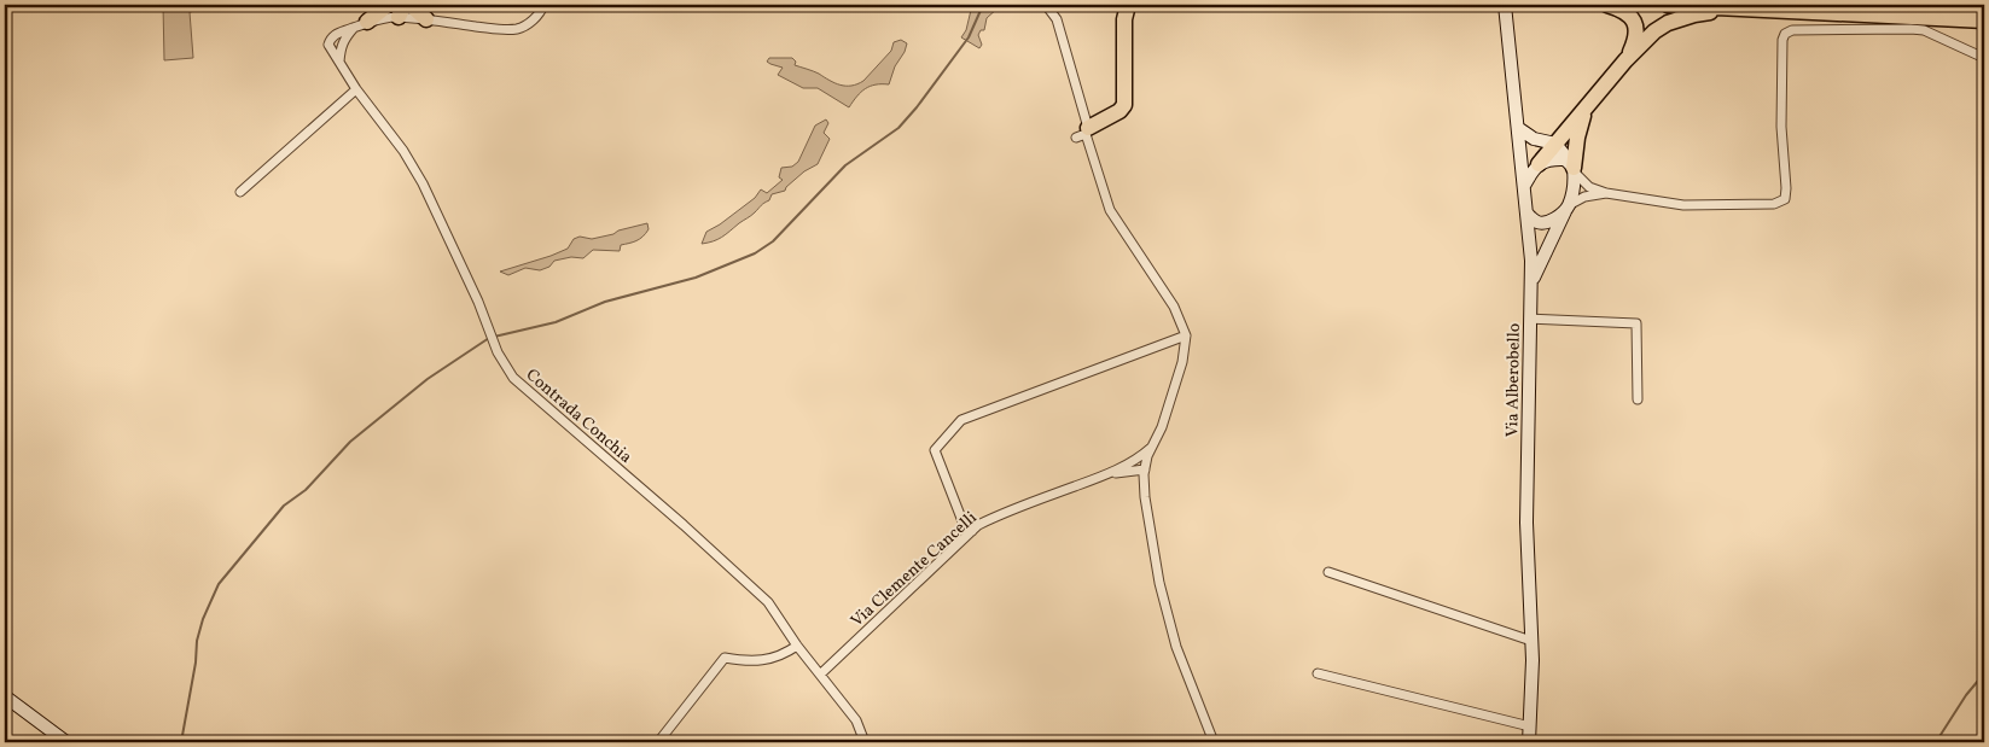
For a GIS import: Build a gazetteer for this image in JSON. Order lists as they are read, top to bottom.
{
  "streets": {
    "main road": ["Via Alberobello"],
    "street": ["Contrada Conchia", "Via Clemente Cancelli"]
  },
  "crossings": [
    ["Contrada Conchia", "Via Clemente Cancelli"]
  ]
}
